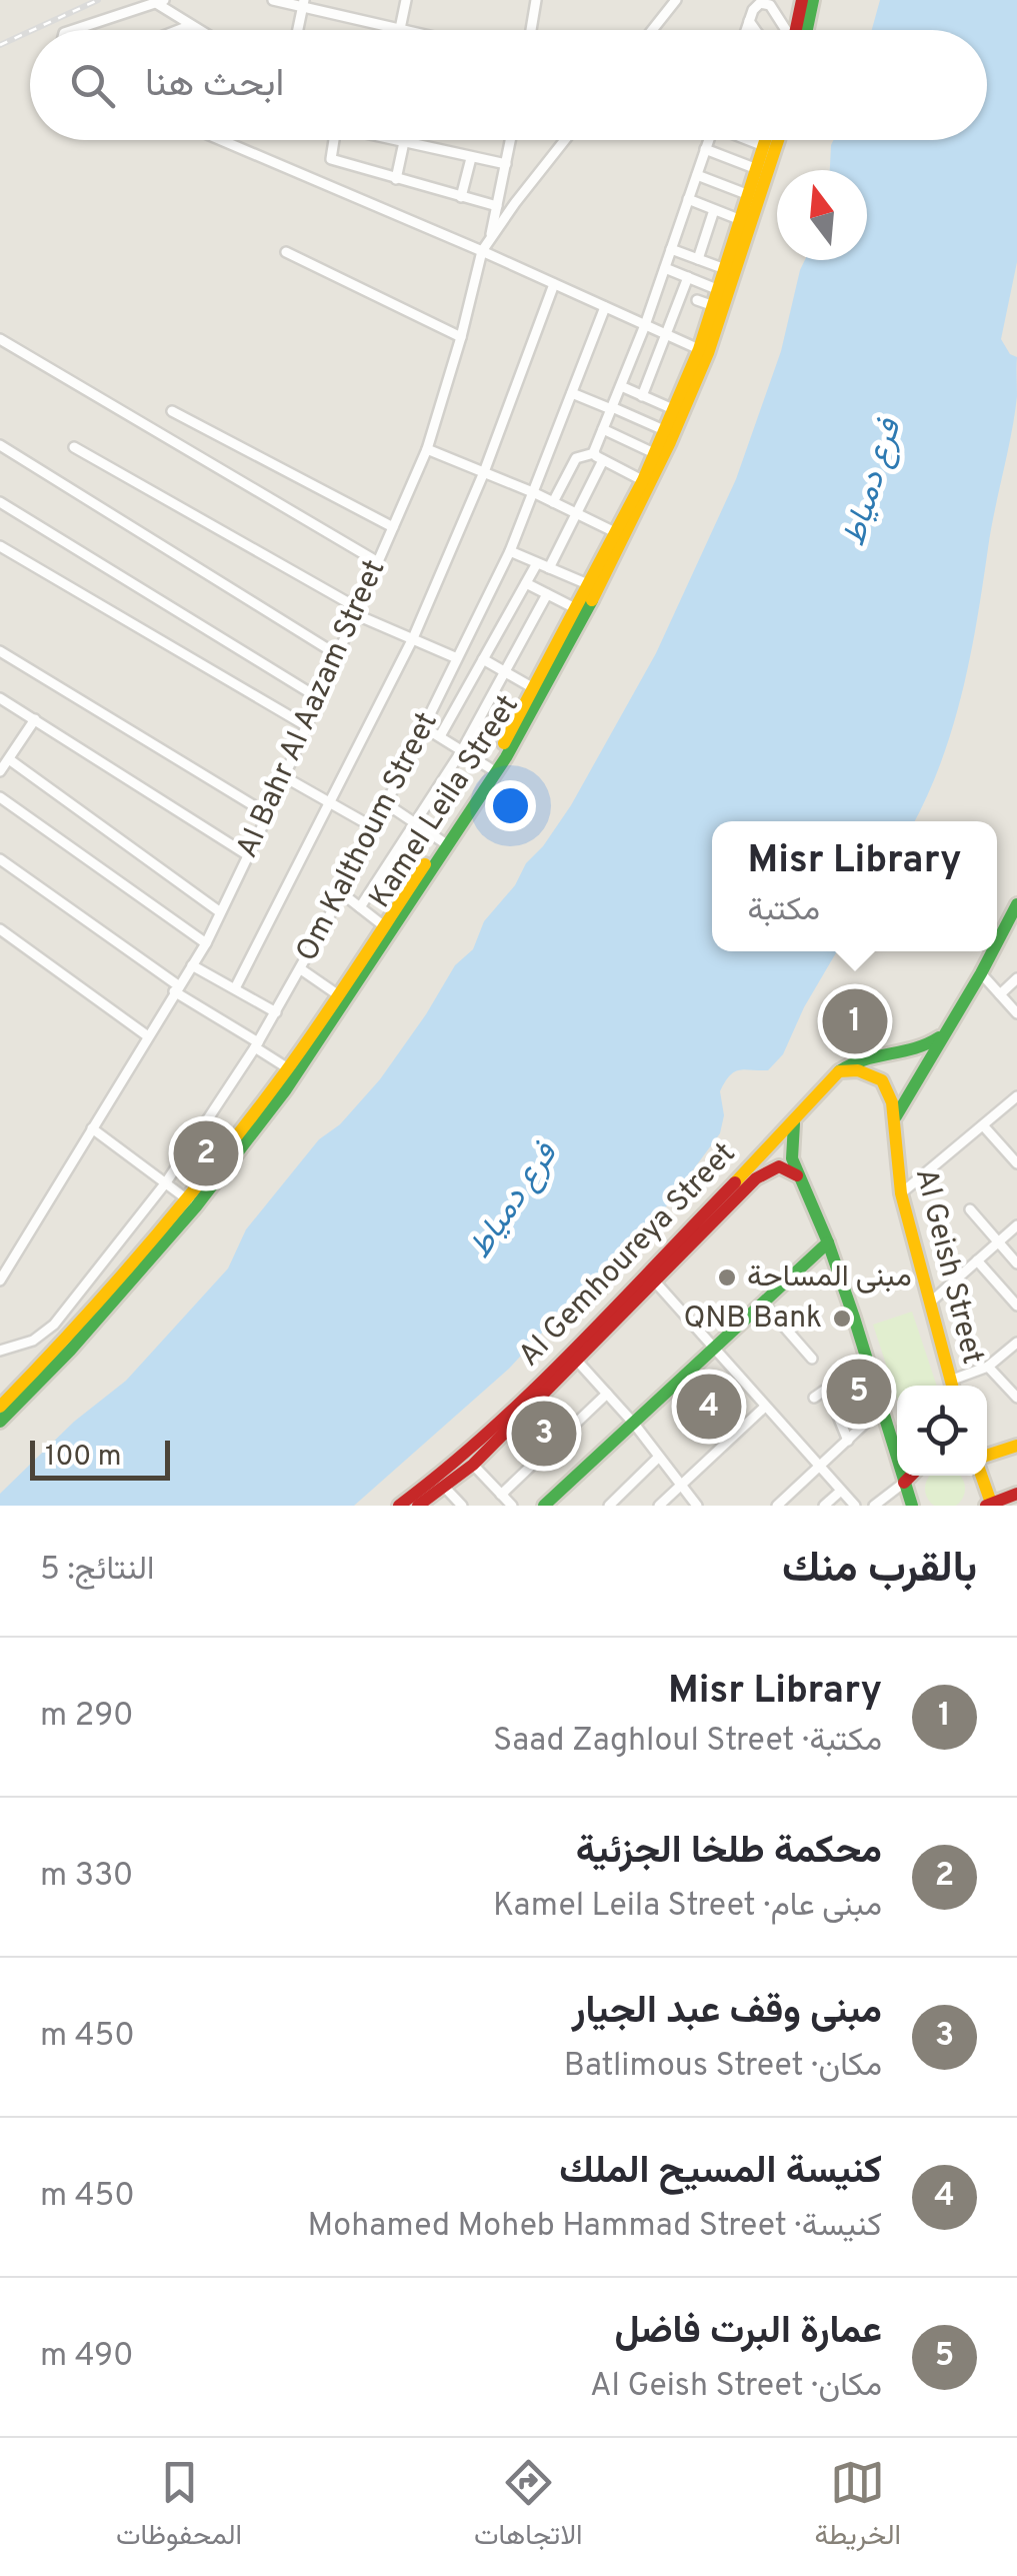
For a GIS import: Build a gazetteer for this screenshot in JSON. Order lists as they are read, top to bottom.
{
  "streets": {
    "street": [
      "Al Bahr Al Aazam Street",
      "Kamel Leila Street",
      "Om Kalthoum Street",
      "Al Gemhoureya Street",
      "Al Geish Street"
    ]
  },
  "crossings": [
    ["Al Gemhoureya Street", "Al Geish Street"]
  ],
  "water": ["فرع دمياط"],
  "places": ["مبنى المساحة", "QNB Bank"],
  "scale_bar": "100 m",
  "north": "top",
  "page": {
    "search": "ابحث هنا",
    "popup": ["Misr Library", "مكتبة"],
    "pins": [
      "1",
      "2",
      "5",
      "4",
      "3"
    ],
    "scale": "100 m",
    "heading": ["بالقرب منك", "النتائج: 5"],
    "list": [
      {
        "mark": "1",
        "name": "Misr Library",
        "note": "مكتبة · Saad Zaghloul Street",
        "value": "290 m"
      },
      {
        "mark": "2",
        "name": "محكمة طلخا الجزئية",
        "note": "مبنى عام · Kamel Leila Street",
        "value": "330 m"
      },
      {
        "mark": "3",
        "name": "مبنى وقف عبد الجيار",
        "note": "مكان · Batlimous Street",
        "value": "450 m"
      },
      {
        "mark": "4",
        "name": "كنيسة المسيح الملك",
        "note": "كنيسة · Mohamed Moheb Hammad Street",
        "value": "450 m"
      },
      {
        "mark": "5",
        "name": "عمارة البرت فاضل",
        "note": "مكان · Al Geish Street",
        "value": "490 m"
      }
    ],
    "nav": ["الخريطة", "الاتجاهات", "المحفوظات"]
  }
}
